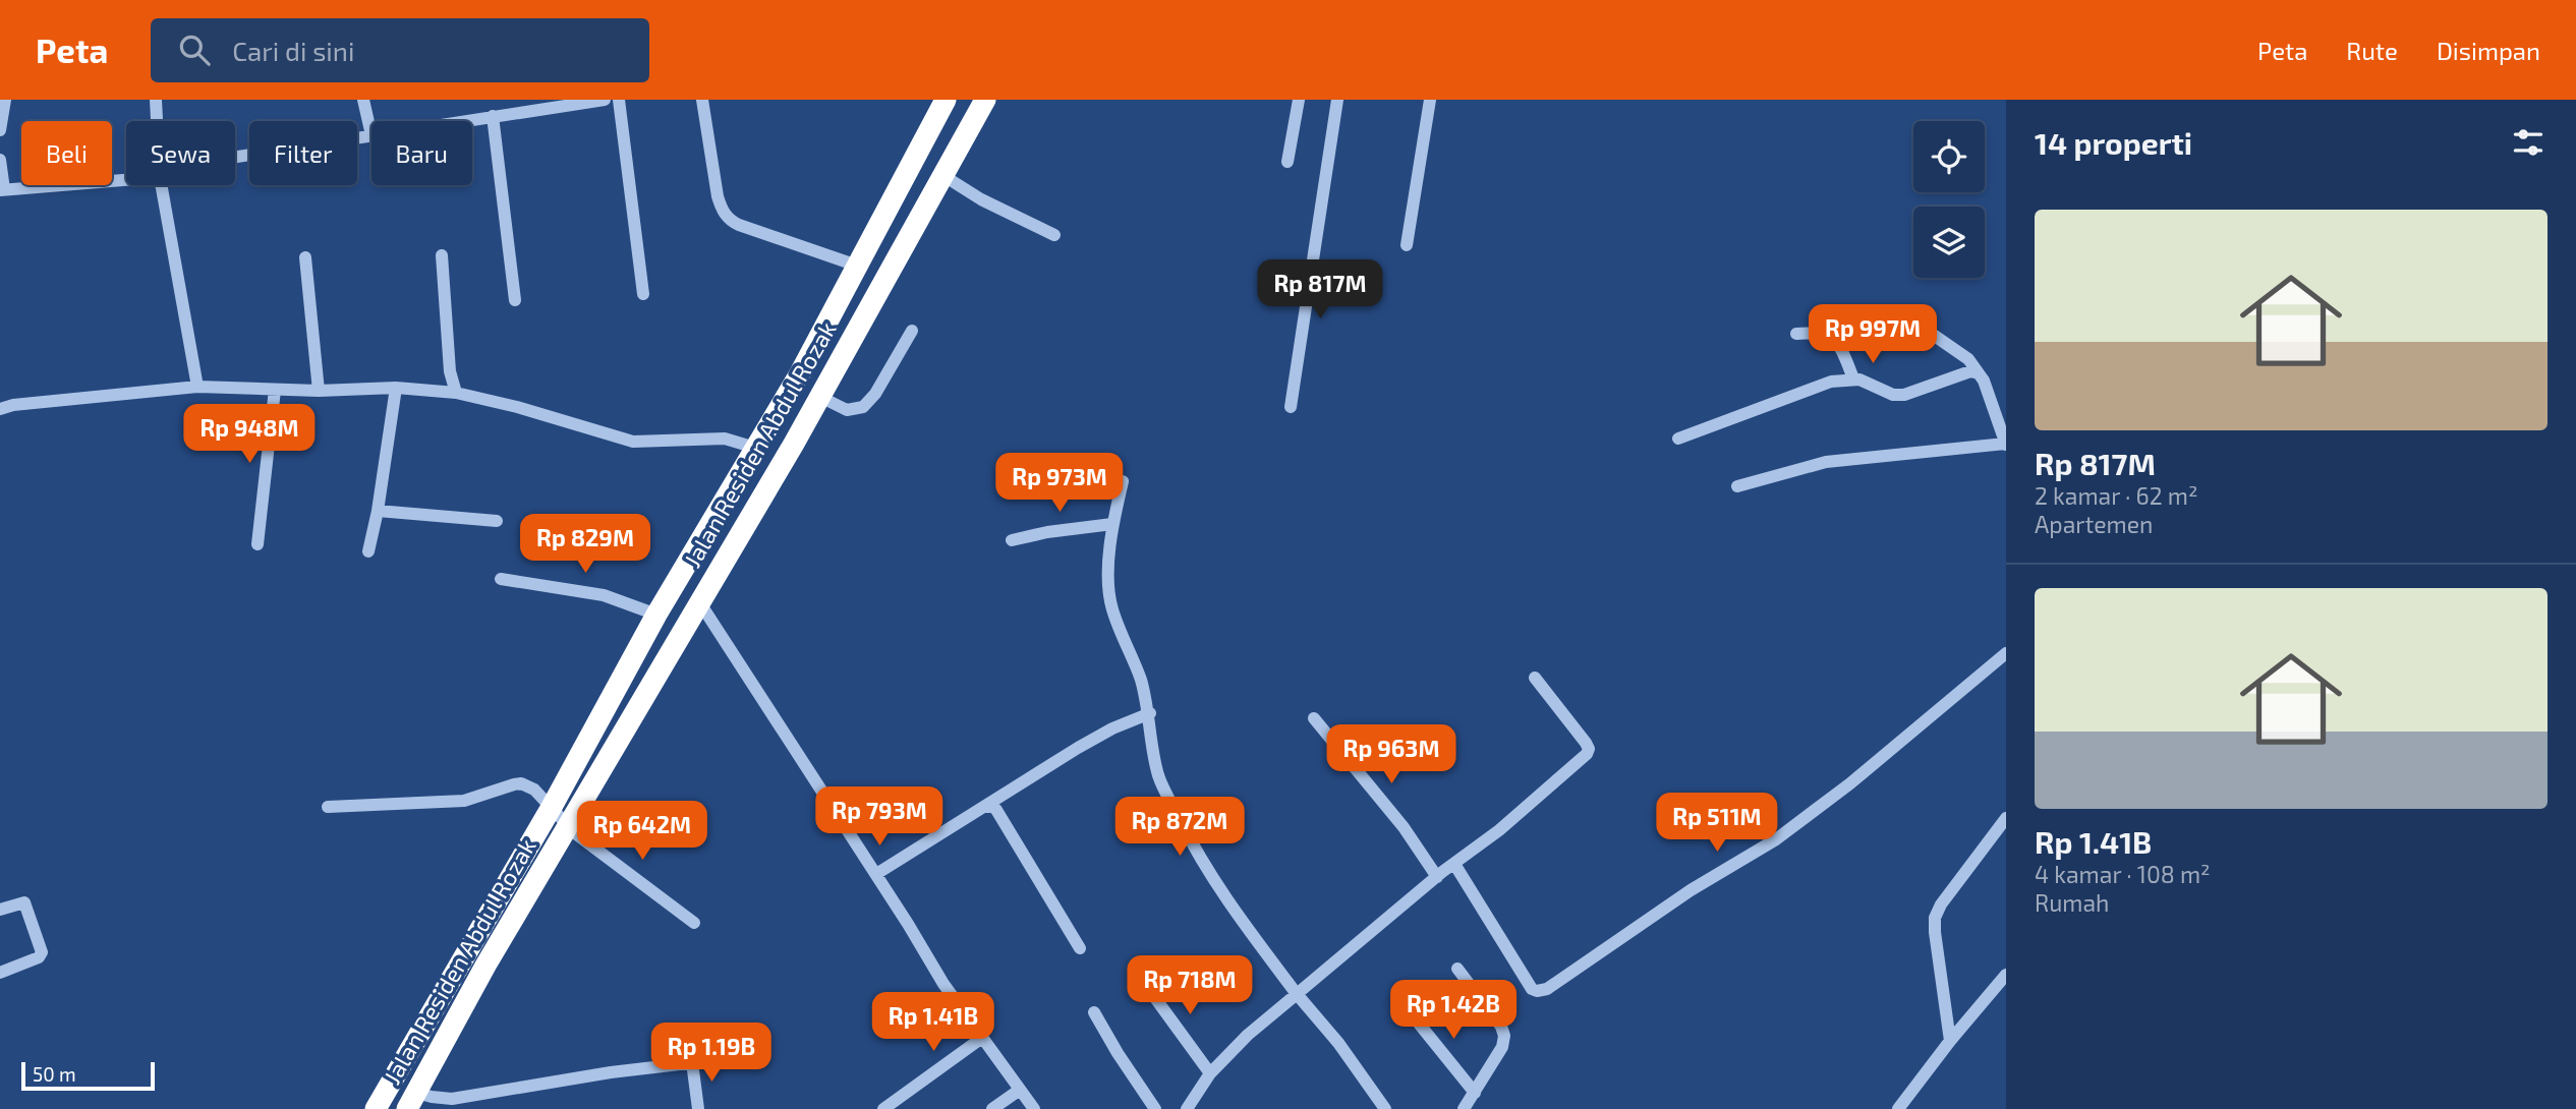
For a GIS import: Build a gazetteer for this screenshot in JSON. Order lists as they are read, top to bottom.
{
  "streets": {
    "highway": ["Jalan Residen Abdul Rozak"]
  },
  "scale_bar": "50 m",
  "page": {
    "header": "Peta",
    "search": "Cari di sini",
    "nav": ["Peta", "Rute", "Disimpan"],
    "heading": "14 properti",
    "chip": [
      "Beli",
      "Sewa",
      "Filter",
      "Baru"
    ],
    "list": [
      {
        "name": "Rp 817M",
        "note": "2 kamar · 62 m² · Apartemen"
      },
      {
        "name": "Rp 1.41B",
        "note": "4 kamar · 108 m² · Rumah"
      }
    ],
    "price": [
      "Rp 817M",
      "Rp 997M",
      "Rp 948M",
      "Rp 973M",
      "Rp 829M",
      "Rp 963M",
      "Rp 793M",
      "Rp 511M",
      "Rp 872M",
      "Rp 642M",
      "Rp 718M",
      "Rp 1.42B",
      "Rp 1.41B",
      "Rp 1.19B"
    ],
    "scale": "50 m"
  }
}
